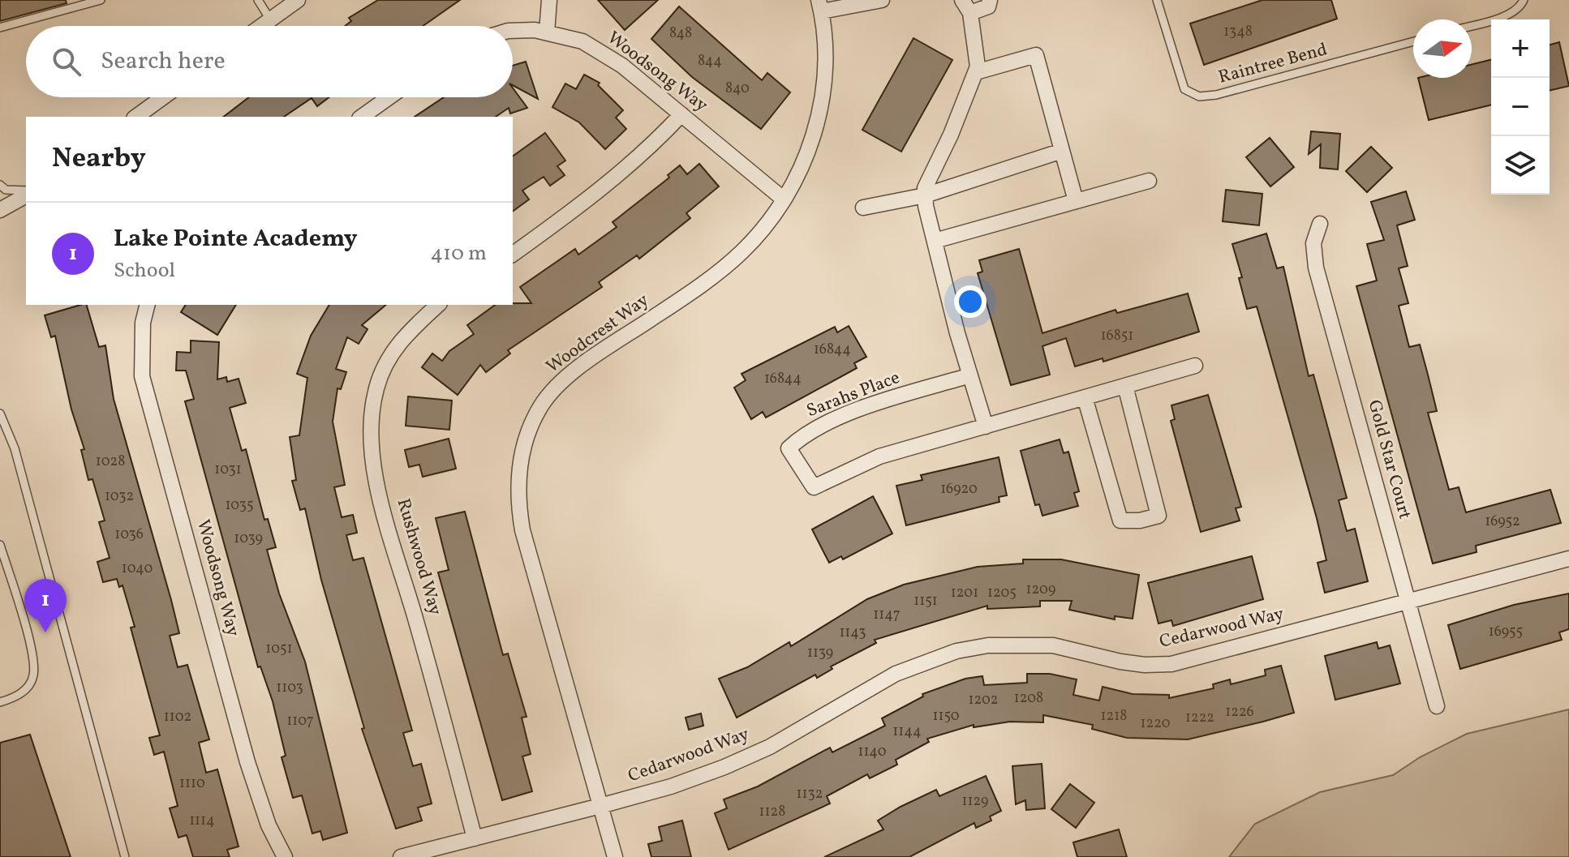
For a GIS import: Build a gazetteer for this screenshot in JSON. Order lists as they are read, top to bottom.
{
  "streets": {
    "street": [
      "Woodsong Way",
      "Woodcrest Way",
      "Sarahs Place",
      "Gold Star Court",
      "Rushwood Way",
      "Cedarwood Way"
    ],
    "lane": ["Raintree Bend"]
  },
  "crossings": [
    ["Woodsong Way", "Woodcrest Way"],
    ["Woodcrest Way", "Cedarwood Way"],
    ["Gold Star Court", "Cedarwood Way"]
  ],
  "house_numbers": [
    "1348",
    "848",
    "844",
    "840",
    "16851",
    "16844",
    "16844",
    "1028",
    "1031",
    "16920",
    "1032",
    "1035",
    "16952",
    "1036",
    "1039",
    "1040",
    "1209",
    "1201",
    "1205",
    "1151",
    "1147",
    "16955",
    "1143",
    "1051",
    "1139",
    "1103",
    "1208",
    "1202",
    "1226",
    "1150",
    "1218",
    "1102",
    "1222",
    "1107",
    "1220",
    "1144",
    "1140",
    "1110",
    "1132",
    "1129",
    "1128",
    "1114"
  ],
  "north": "right",
  "page": {
    "map_buttons": ["+", "−"],
    "search": "Search here",
    "heading": "Nearby",
    "list": [
      {
        "mark": "1",
        "name": "Lake Pointe Academy",
        "note": "School",
        "value": "410 m"
      }
    ],
    "pins": "1"
  }
}
